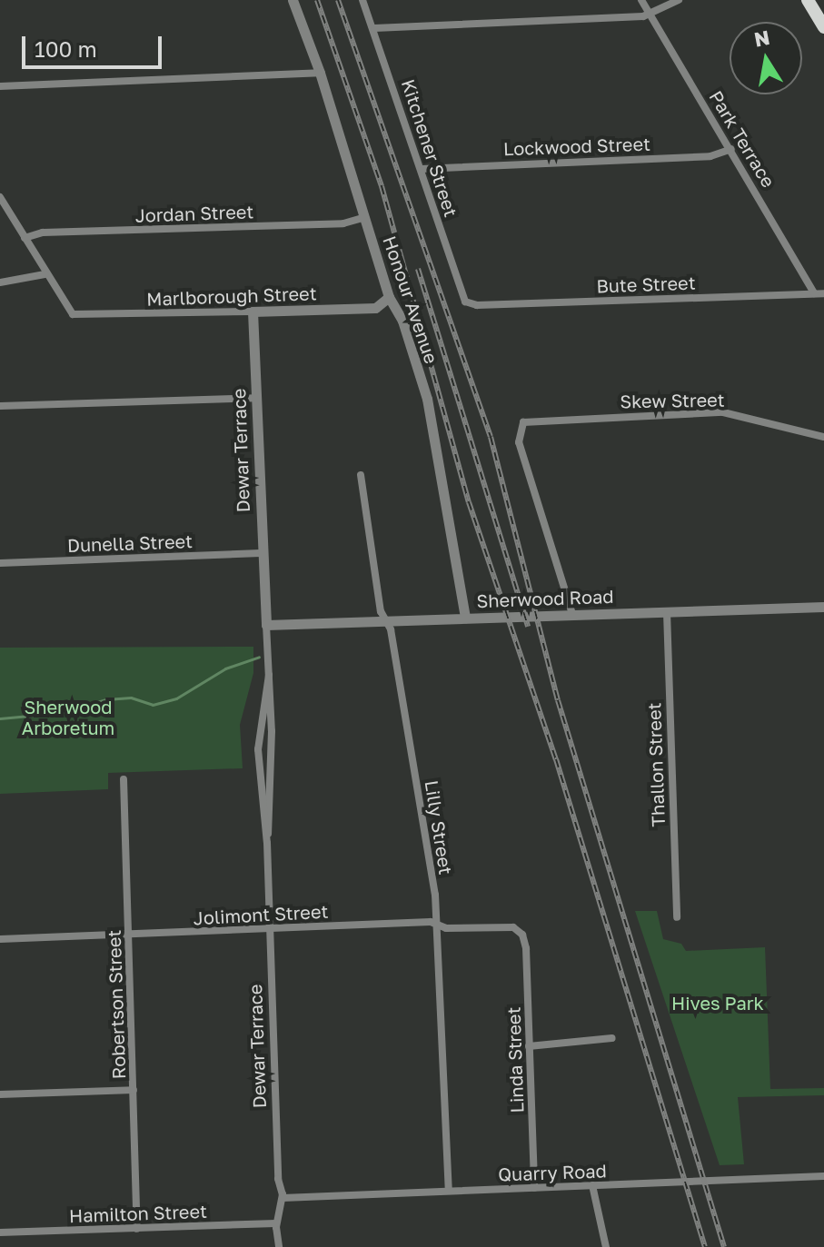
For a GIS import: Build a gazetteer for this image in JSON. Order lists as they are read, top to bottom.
{
  "streets": {
    "street": [
      "Park Terrace",
      "Lockwood Street",
      "Kitchener Street",
      "Jordan Street",
      "Bute Street",
      "Marlborough Street",
      "Honour Avenue",
      "Skew Street",
      "Dewar Terrace",
      "Dunella Street",
      "Sherwood Road",
      "Thallon Street",
      "Lilly Street",
      "Jolimont Street",
      "Robertson Street",
      "Linda Street",
      "Quarry Road",
      "Hamilton Street"
    ]
  },
  "crossings": [
    ["Park Terrace", "Lockwood Street"],
    ["Park Terrace", "Bute Street"],
    ["Lockwood Street", "Kitchener Street"],
    ["Kitchener Street", "Bute Street"],
    ["Jordan Street", "Honour Avenue"],
    ["Marlborough Street", "Honour Avenue"],
    ["Marlborough Street", "Dewar Terrace"],
    ["Honour Avenue", "Sherwood Road"],
    ["Skew Street", "Sherwood Road"],
    ["Dewar Terrace", "Dunella Street"],
    ["Dewar Terrace", "Sherwood Road"],
    ["Dewar Terrace", "Jolimont Street"],
    ["Dewar Terrace", "Quarry Road"],
    ["Dewar Terrace", "Hamilton Street"],
    ["Sherwood Road", "Thallon Street"],
    ["Sherwood Road", "Lilly Street"],
    ["Lilly Street", "Jolimont Street"],
    ["Lilly Street", "Quarry Road"],
    ["Jolimont Street", "Robertson Street"],
    ["Jolimont Street", "Linda Street"],
    ["Robertson Street", "Hamilton Street"],
    ["Linda Street", "Quarry Road"]
  ],
  "parks": ["Sherwood Arboretum", "Hives Park"],
  "scale_bar": "100 m",
  "north": "top"
}
